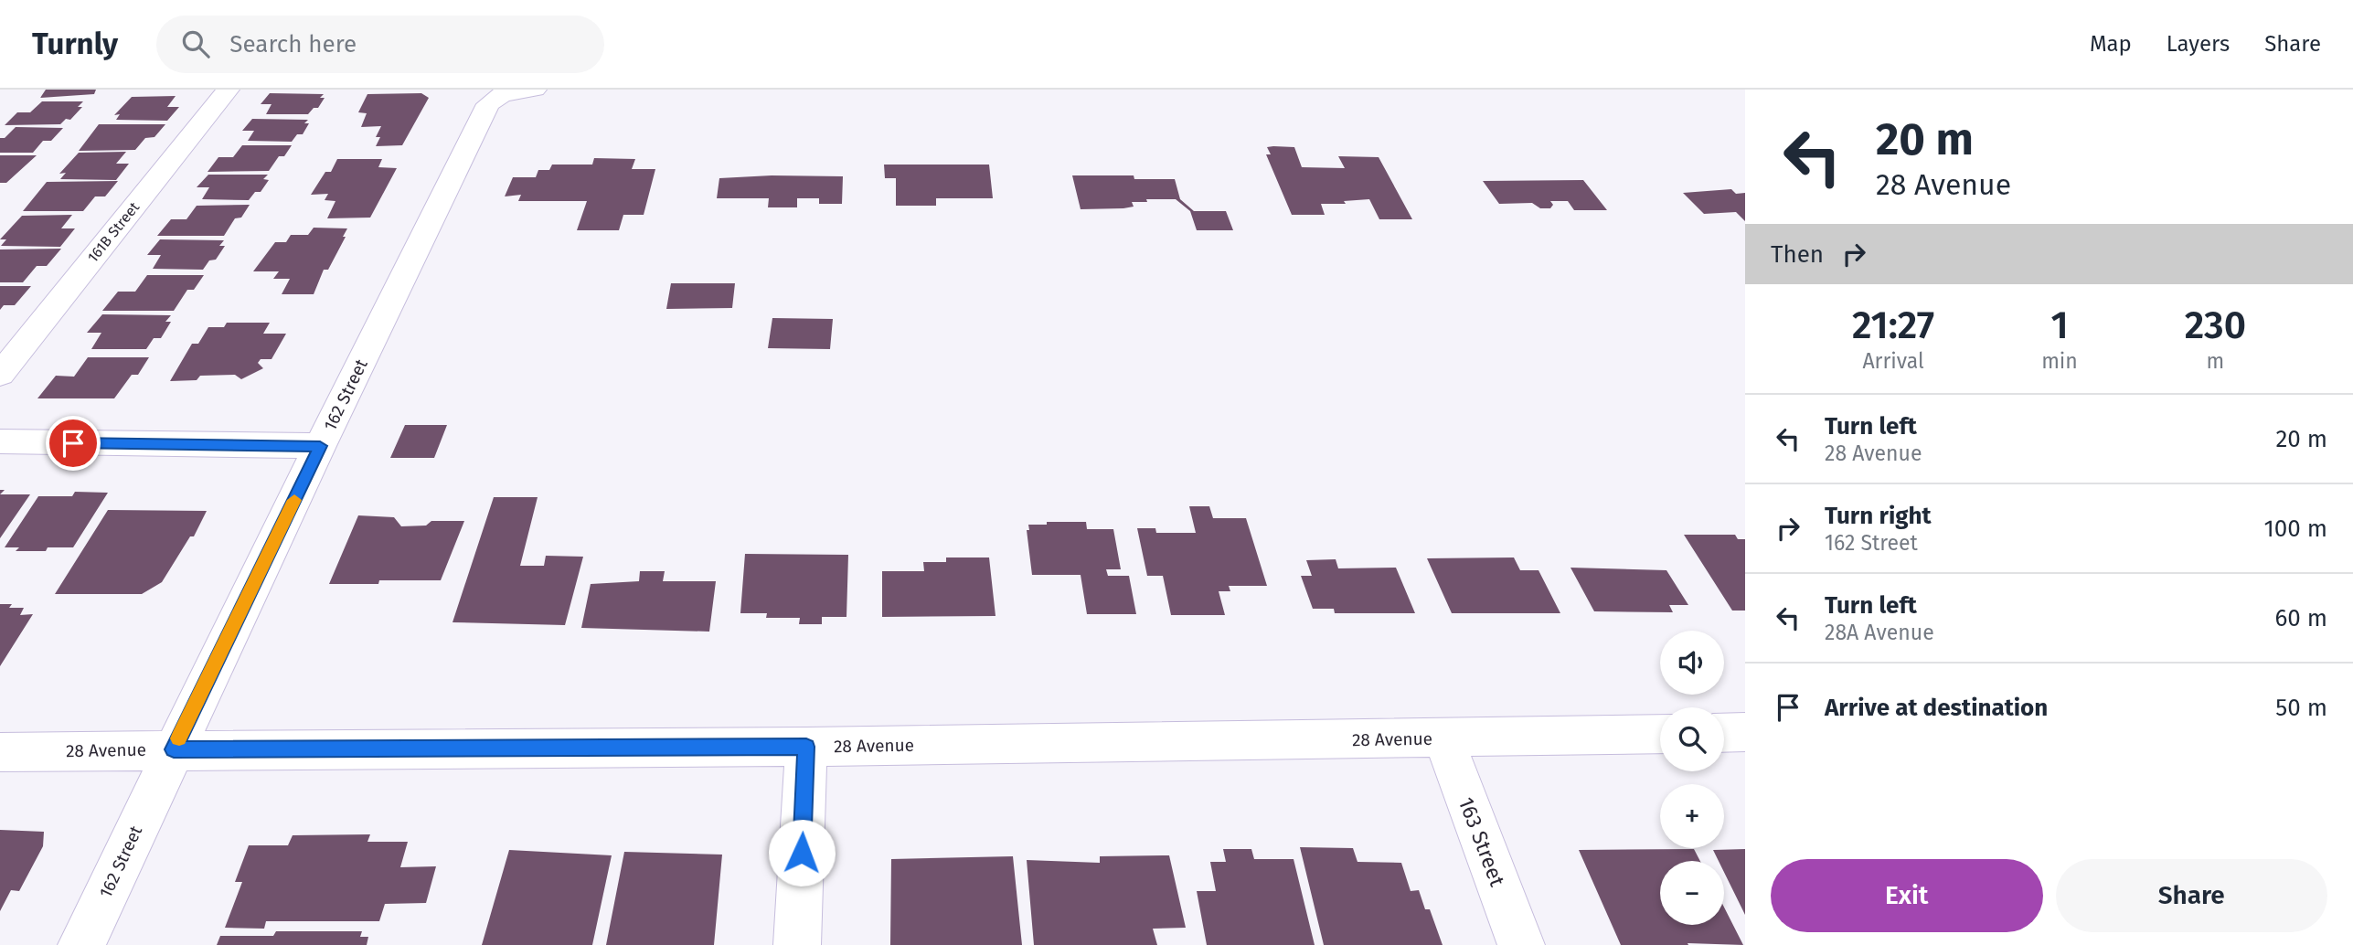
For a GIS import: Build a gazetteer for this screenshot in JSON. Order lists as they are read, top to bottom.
{
  "streets": {
    "street": [
      "161B Street",
      "162 Street",
      "28 Avenue",
      "163 Street"
    ]
  },
  "crossings": [
    ["162 Street", "28 Avenue"],
    ["28 Avenue", "163 Street"]
  ],
  "page": {
    "header": "Turnly",
    "search": "Search here",
    "nav": ["Map", "Layers", "Share"],
    "turn": ["20 m", "28 Avenue"],
    "then": "Then",
    "eta": [
      "21:27",
      "Arrival",
      "1",
      "min",
      "230",
      "m"
    ],
    "list": [
      {
        "name": "Turn left",
        "note": "28 Avenue",
        "value": "20 m"
      },
      {
        "name": "Turn right",
        "note": "162 Street",
        "value": "100 m"
      },
      {
        "name": "Turn left",
        "note": "28A Avenue",
        "value": "60 m"
      },
      {
        "name": "Arrive at destination",
        "value": "50 m"
      }
    ],
    "map_buttons": ["+", "−"],
    "buttons": ["Exit", "Share"]
  }
}
